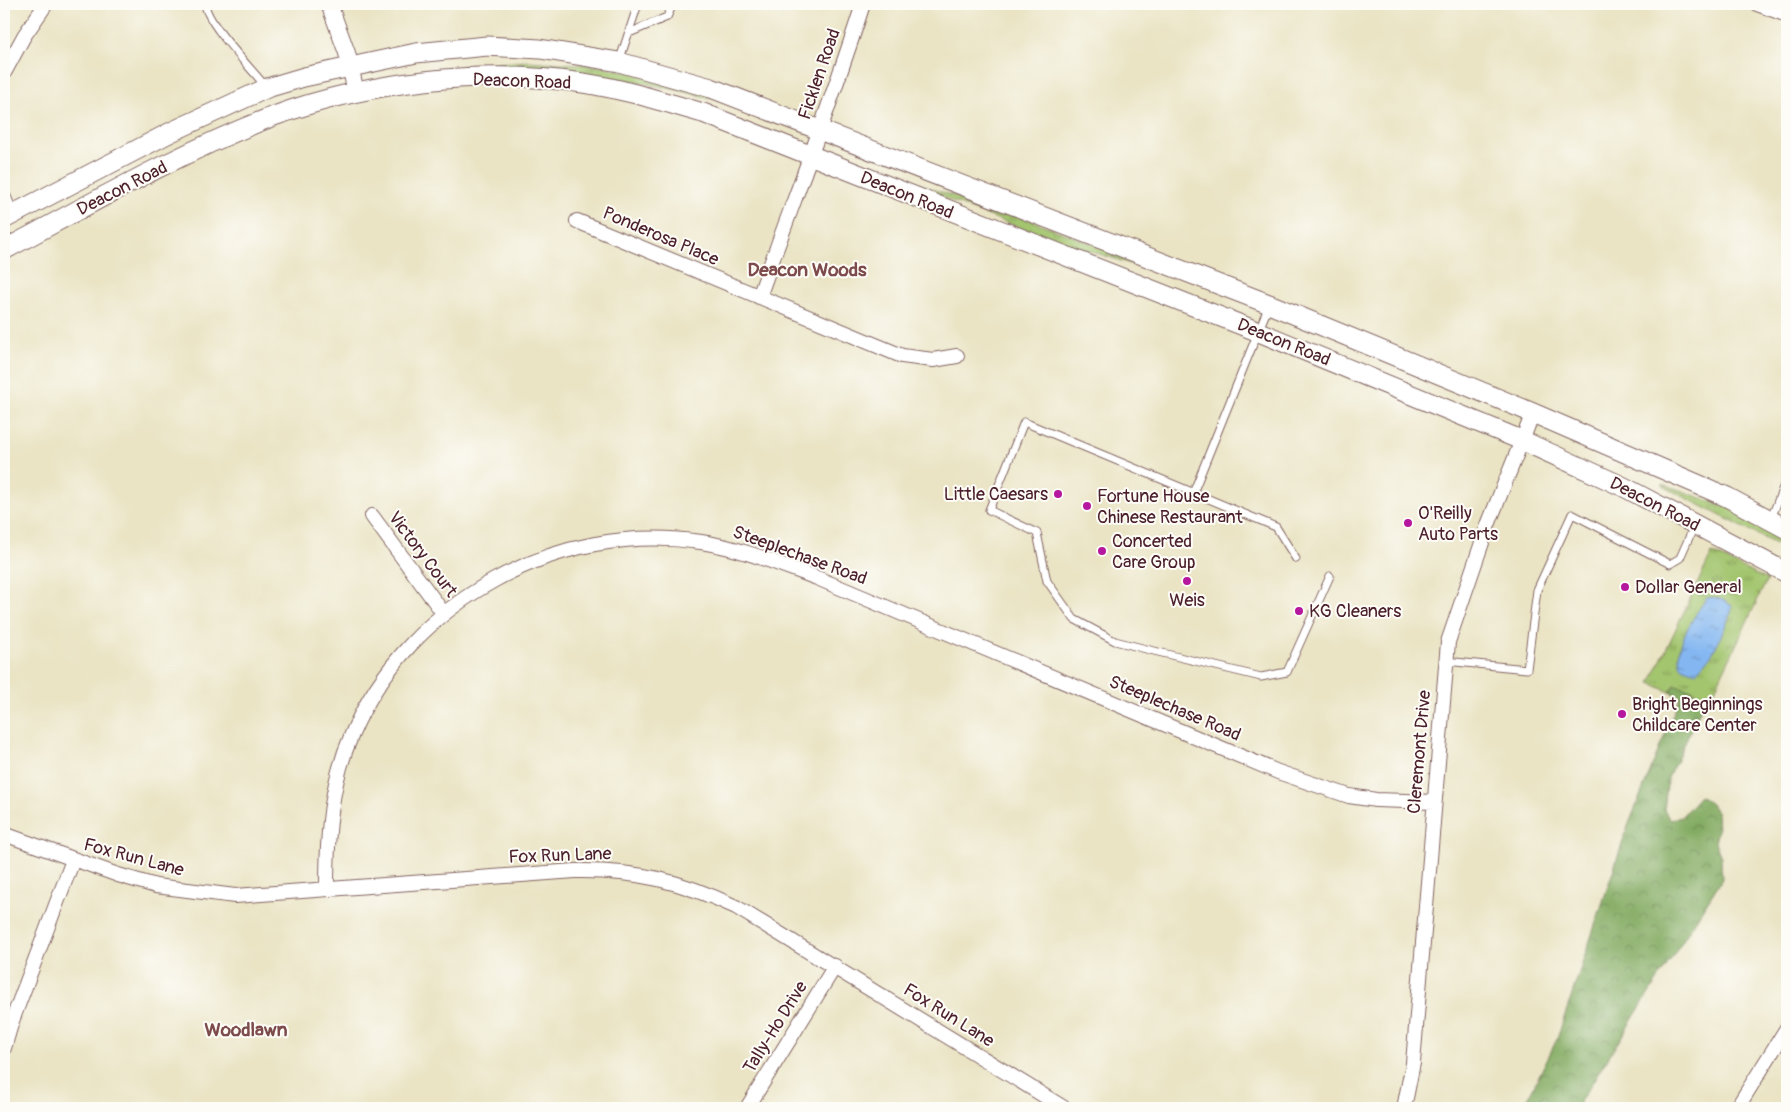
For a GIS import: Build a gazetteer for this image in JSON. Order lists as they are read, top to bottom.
{
  "streets": {
    "main road": ["Deacon Road"],
    "street": [
      "Ficklen Road",
      "Ponderosa Place",
      "Victory Court",
      "Steeplechase Road",
      "Cleremont Drive",
      "Fox Run Lane",
      "Tally-Ho Drive"
    ]
  },
  "crossings": [
    ["Ficklen Road", "Deacon Road"],
    ["Ficklen Road", "Ponderosa Place"],
    ["Deacon Road", "Cleremont Drive"],
    ["Victory Court", "Steeplechase Road"],
    ["Steeplechase Road", "Cleremont Drive"],
    ["Steeplechase Road", "Fox Run Lane"],
    ["Fox Run Lane", "Tally-Ho Drive"]
  ],
  "districts": ["Deacon Woods", "Woodlawn"],
  "places": [
    "Little Caesars",
    "Fortune House Chinese Restaurant",
    "O'Reilly Auto Parts",
    "Concerted Care Group",
    "Weis",
    "Dollar General",
    "KG Cleaners",
    "Bright Beginnings Childcare Center"
  ]
}
